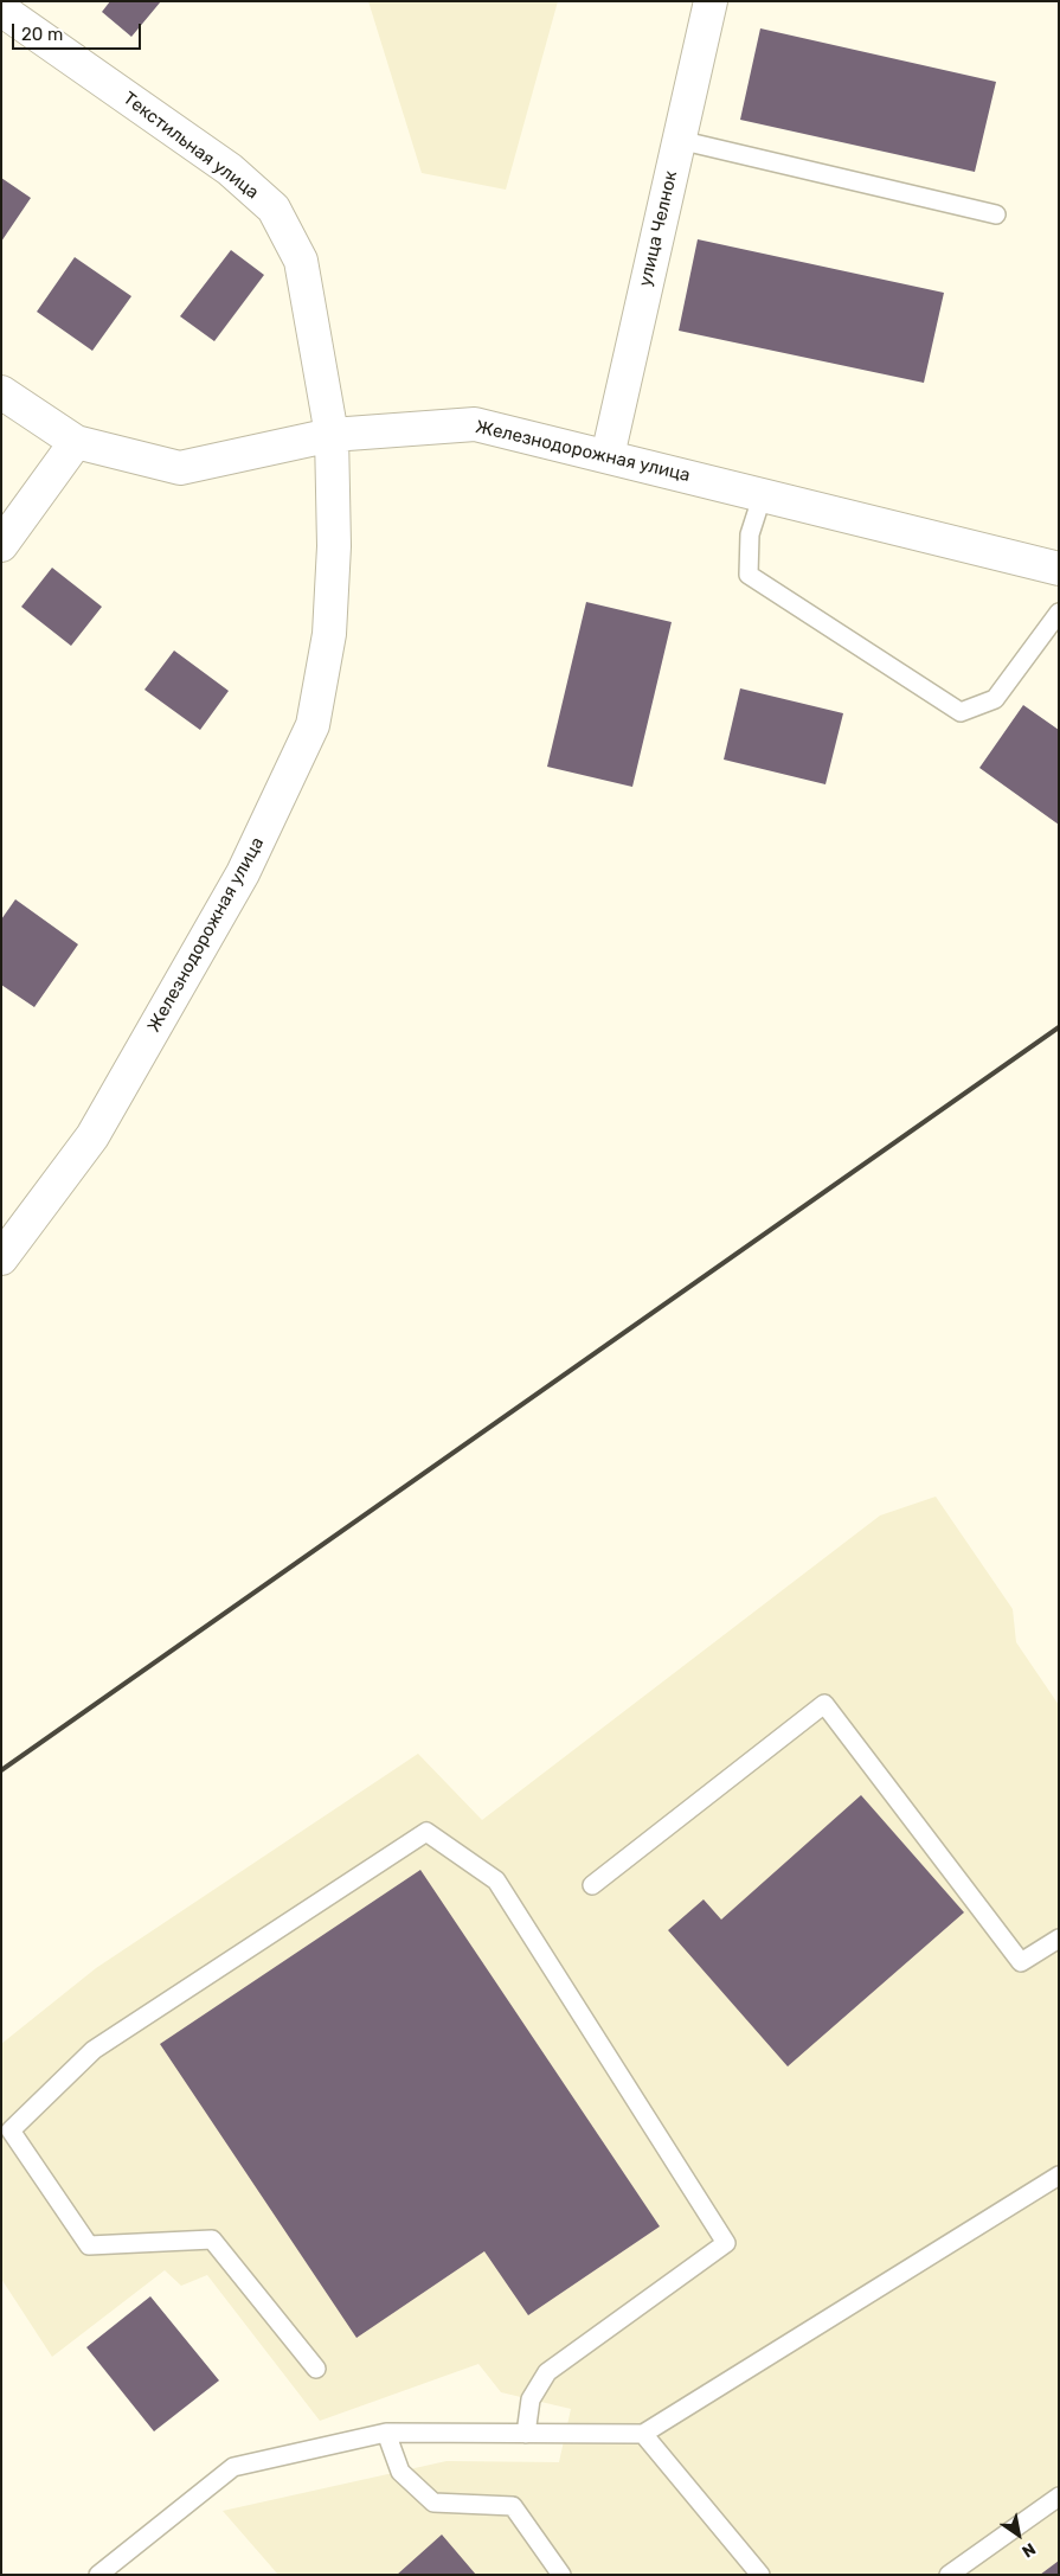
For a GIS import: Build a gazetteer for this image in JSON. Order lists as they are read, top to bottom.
{
  "streets": {
    "street": ["Текстильная улица", "улица Челнок", "Железнодорожная улица"]
  },
  "crossings": [
    ["Текстильная улица", "Железнодорожная улица"],
    ["улица Челнок", "Железнодорожная улица"]
  ],
  "scale_bar": "20 m",
  "north": "bottom right"
}
